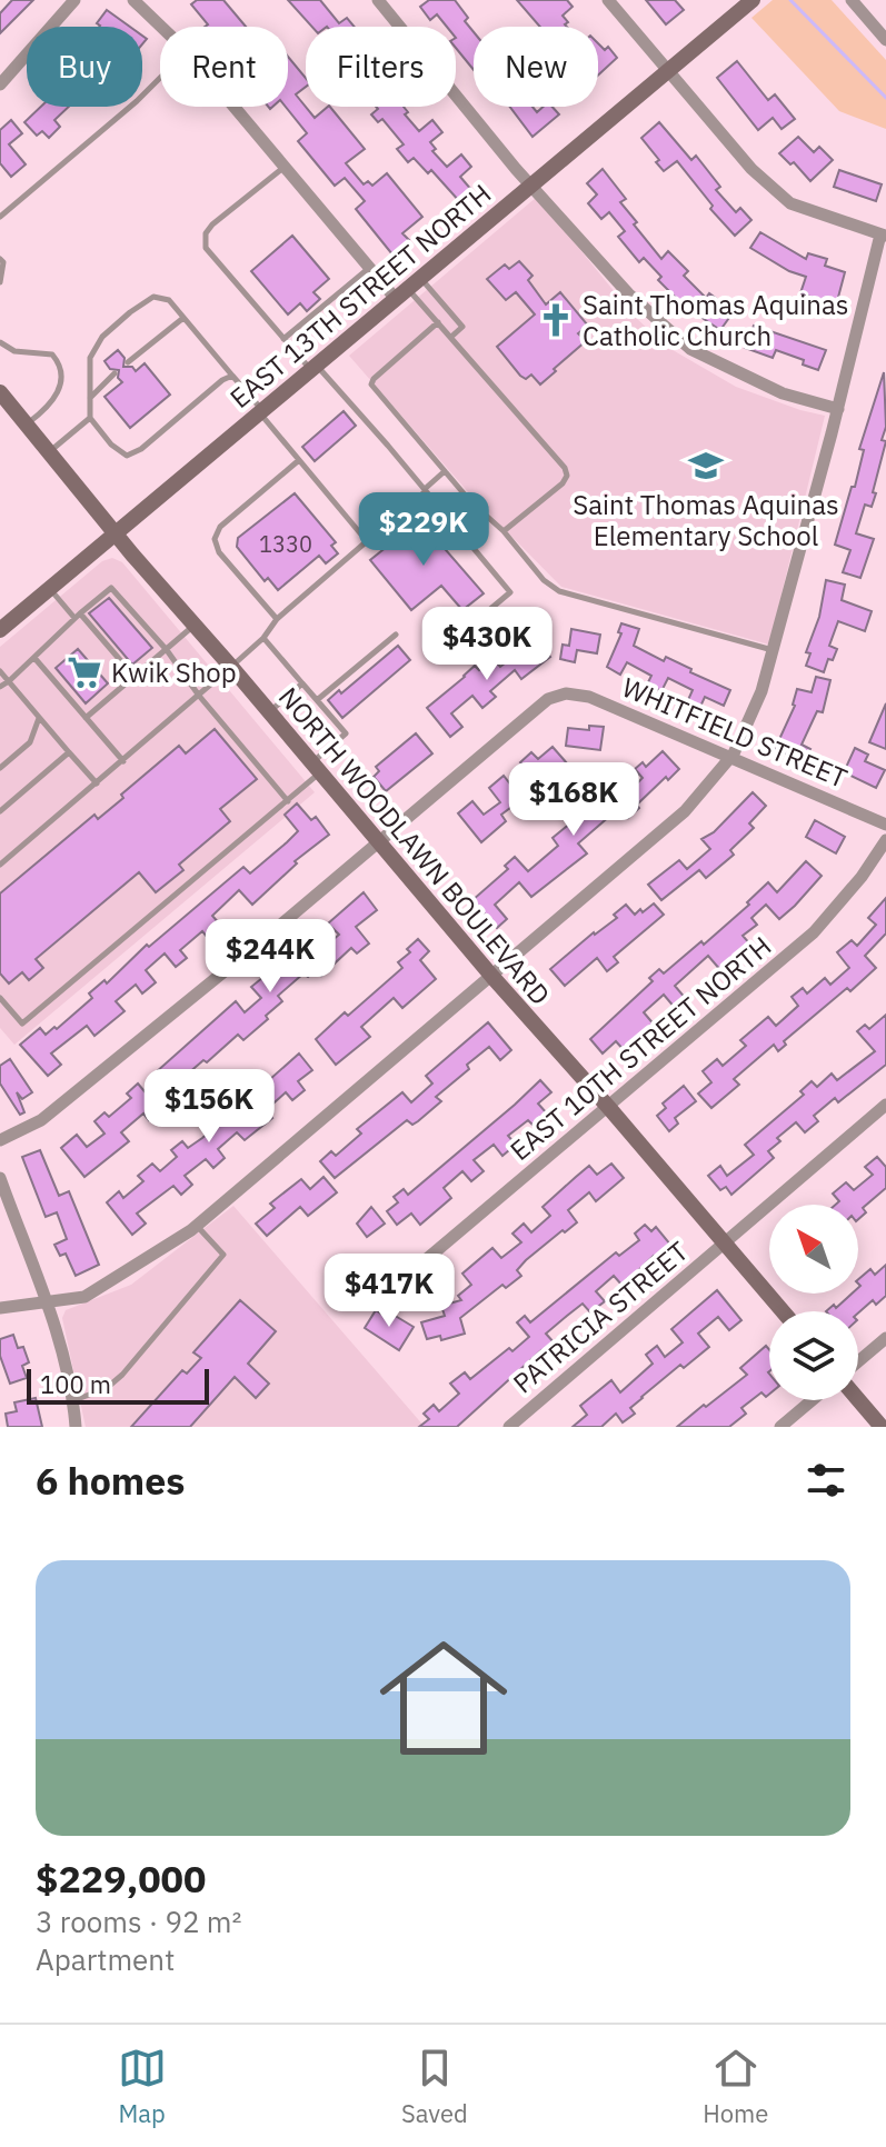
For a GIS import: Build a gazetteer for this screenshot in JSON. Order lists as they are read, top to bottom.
{
  "streets": {
    "main road": ["EAST 13TH STREET NORTH", "NORTH WOODLAWN BOULEVARD"],
    "street": ["WHITFIELD STREET", "EAST 10TH STREET NORTH", "PATRICIA STREET"]
  },
  "crossings": [
    ["EAST 13TH STREET NORTH", "NORTH WOODLAWN BOULEVARD"],
    ["WHITFIELD STREET", "NORTH WOODLAWN BOULEVARD"],
    ["NORTH WOODLAWN BOULEVARD", "EAST 10TH STREET NORTH"],
    ["NORTH WOODLAWN BOULEVARD", "PATRICIA STREET"]
  ],
  "places": {
    "church": ["Saint Thomas Aquinas Catholic Church"],
    "school or university": ["Saint Thomas Aquinas Elementary School"],
    "supermarket": ["Kwik Shop"]
  },
  "house_numbers": ["1330"],
  "scale_bar": "100 m",
  "north": "top left",
  "page": {
    "chip": [
      "Buy",
      "Rent",
      "Filters",
      "New"
    ],
    "price": [
      "$229K",
      "$430K",
      "$168K",
      "$244K",
      "$156K",
      "$417K"
    ],
    "scale": "100 m",
    "heading": "6 homes",
    "list": [
      {
        "name": "$229,000",
        "note": "3 rooms · 92 m² · Apartment"
      }
    ],
    "tabs": ["Map", "Saved", "Home"]
  }
}
